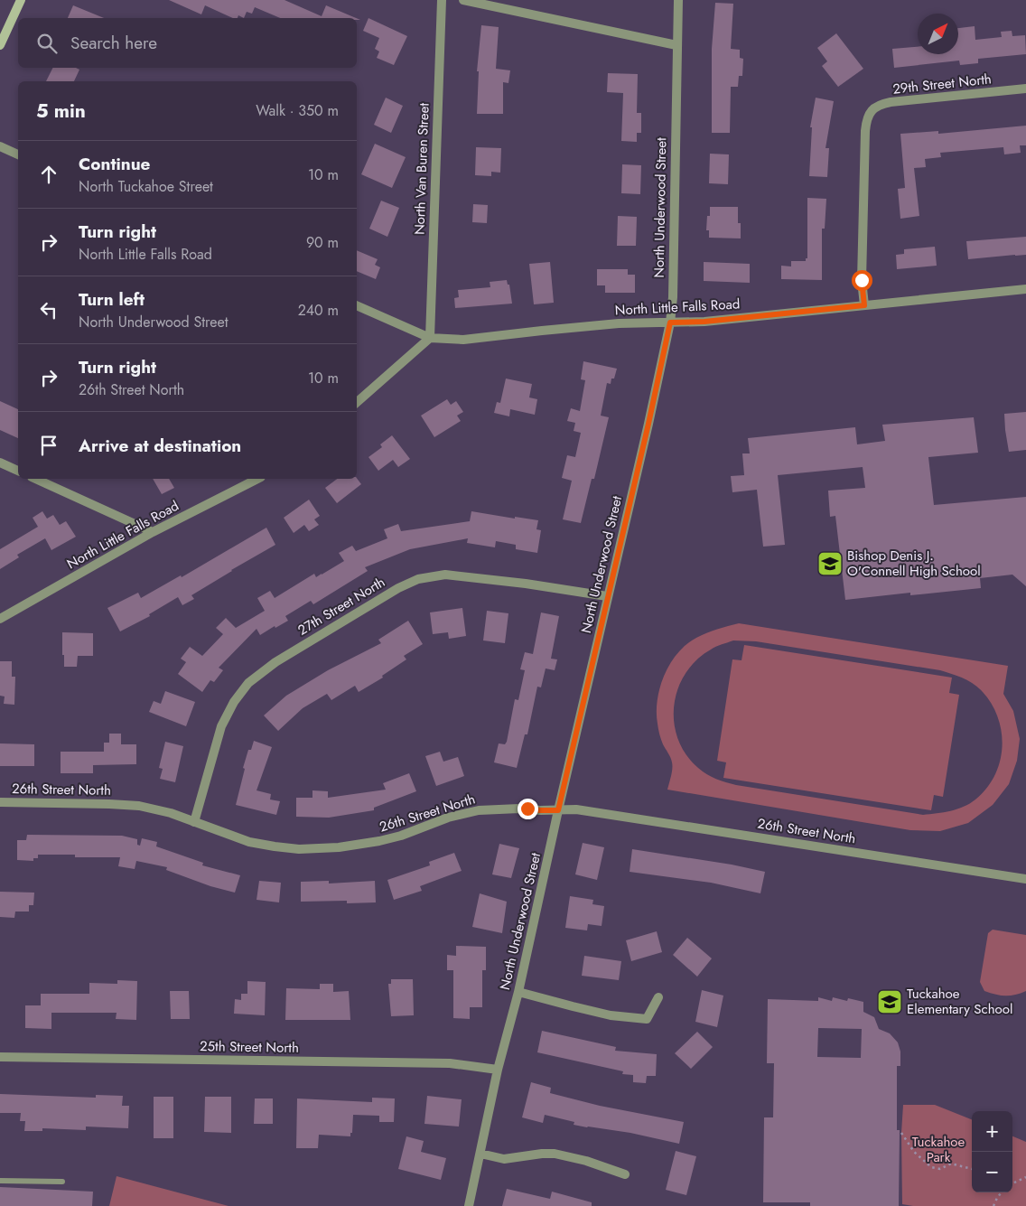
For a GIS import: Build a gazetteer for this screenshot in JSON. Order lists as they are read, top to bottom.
{
  "streets": {
    "street": [
      "29th Street North",
      "North Van Buren Street",
      "North Underwood Street",
      "North Little Falls Road",
      "27th Street North",
      "26th Street North",
      "25th Street North"
    ]
  },
  "crossings": [
    ["29th Street North", "North Little Falls Road"],
    ["North Van Buren Street", "North Little Falls Road"],
    ["North Underwood Street", "North Little Falls Road"],
    ["North Underwood Street", "27th Street North"],
    ["North Underwood Street", "26th Street North"],
    ["North Underwood Street", "25th Street North"],
    ["27th Street North", "26th Street North"]
  ],
  "parks": ["Tuckahoe Park"],
  "places": {
    "school or university": ["Bishop Denis J. O'Connell High School", "Tuckahoe Elementary School"]
  },
  "north": "top right",
  "page": {
    "search": "Search here",
    "heading": ["5 min", "Walk · 350 m"],
    "list": [
      ["Continue", "North Tuckahoe Street", "10 m"],
      ["Turn right", "North Little Falls Road", "90 m"],
      ["Turn left", "North Underwood Street", "240 m"],
      ["Turn right", "26th Street North", "10 m"],
      "Arrive at destination"
    ],
    "map_buttons": ["+", "−"]
  }
}
